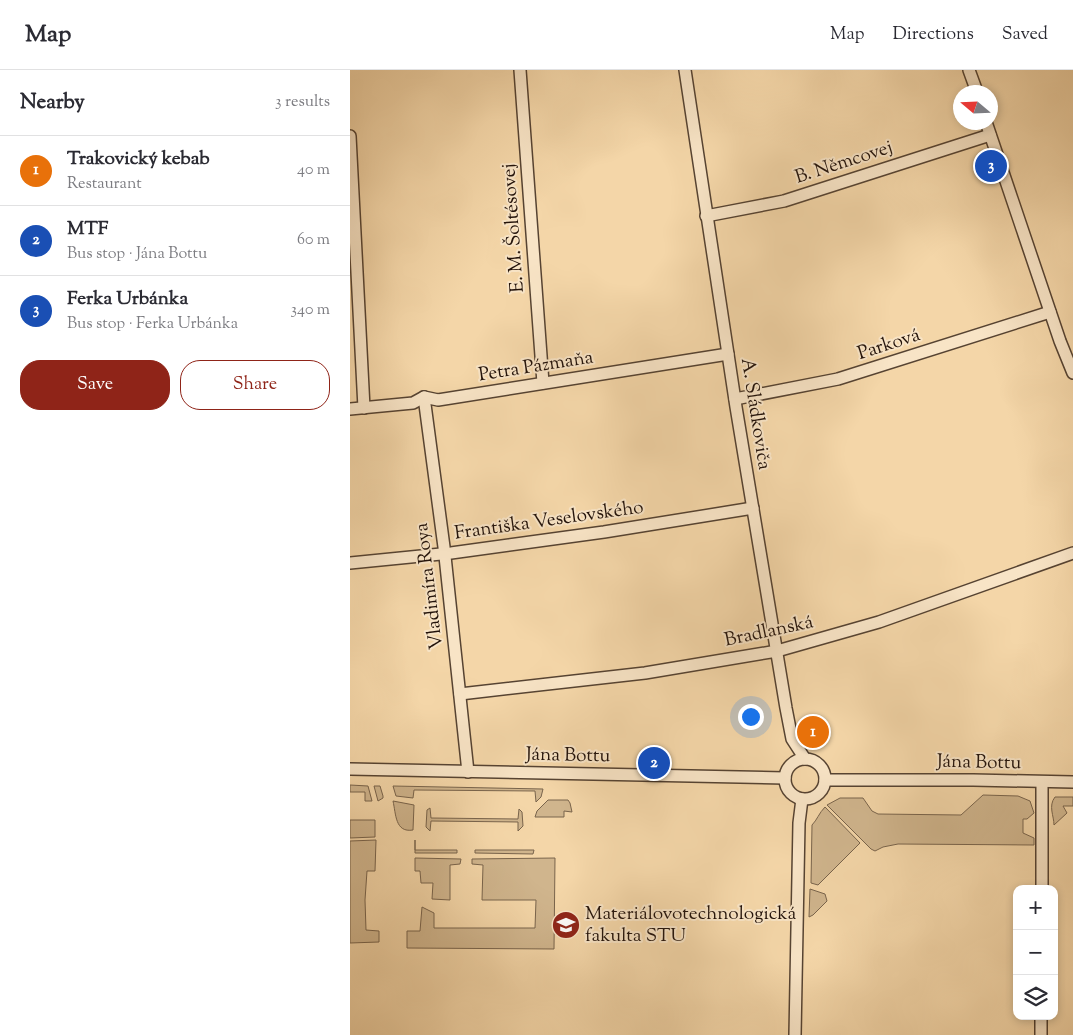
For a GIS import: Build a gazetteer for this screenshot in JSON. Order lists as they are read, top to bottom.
{
  "streets": {
    "street": [
      "B. Němcovej",
      "E. M. Šoltésovej",
      "Parková",
      "Petra Pázmaňa",
      "A. Sládkoviča",
      "Františka Veselovského",
      "Vladimíra Roya",
      "Bradlanská",
      "Jána Bottu"
    ]
  },
  "crossings": [
    ["B. Němcovej", "A. Sládkoviča"],
    ["E. M. Šoltésovej", "Petra Pázmaňa"],
    ["Parková", "A. Sládkoviča"],
    ["Petra Pázmaňa", "A. Sládkoviča"],
    ["Petra Pázmaňa", "Vladimíra Roya"],
    ["A. Sládkoviča", "Františka Veselovského"],
    ["A. Sládkoviča", "Bradlanská"],
    ["A. Sládkoviča", "Jána Bottu"],
    ["Františka Veselovského", "Vladimíra Roya"],
    ["Vladimíra Roya", "Bradlanská"],
    ["Vladimíra Roya", "Jána Bottu"]
  ],
  "places": {
    "school or university": ["Materiálovotechnologická fakulta STU"]
  },
  "north": "left",
  "page": {
    "header": "Map",
    "nav": ["Map", "Directions", "Saved"],
    "heading": ["Nearby", "3 results"],
    "list": [
      {
        "mark": "1",
        "name": "Trakovický kebab",
        "note": "Restaurant",
        "value": "40 m"
      },
      {
        "mark": "2",
        "name": "MTF",
        "note": "Bus stop · Jána Bottu",
        "value": "60 m"
      },
      {
        "mark": "3",
        "name": "Ferka Urbánka",
        "note": "Bus stop · Ferka Urbánka",
        "value": "340 m"
      }
    ],
    "pins": ["3", "1", "2"],
    "buttons": ["Save", "Share"],
    "map_buttons": ["+", "−"]
  }
}
